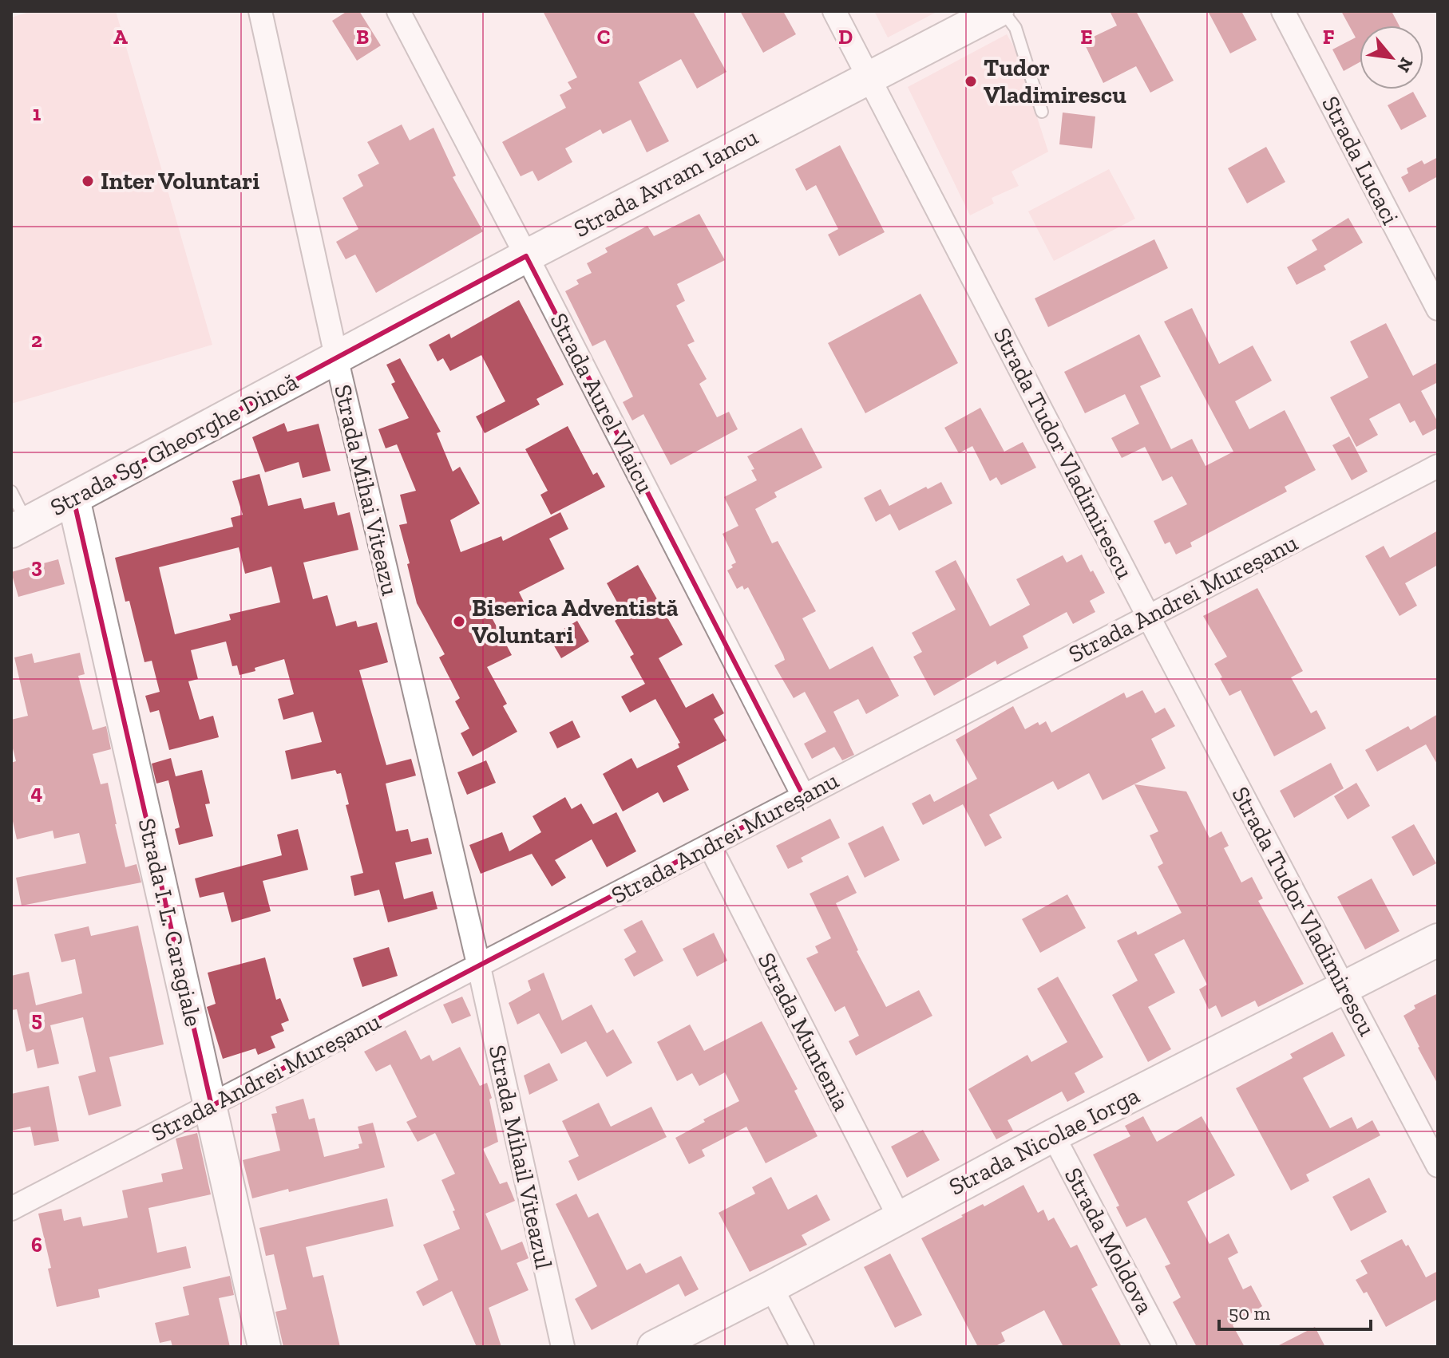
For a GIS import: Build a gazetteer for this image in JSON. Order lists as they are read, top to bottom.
{
  "streets": {
    "street": [
      "Strada Lucaci",
      "Strada Avram Iancu",
      "Strada Aurel Vlaicu",
      "Strada Sg. Gheorghe Dincă",
      "Strada Tudor Vladimirescu",
      "Strada Mihai Viteazu",
      "Strada Andrei Mureșanu",
      "Strada I. L. Caragiale",
      "Strada Muntenia",
      "Strada Nicolae Iorga",
      "Strada Mihail Viteazul",
      "Strada Moldova"
    ]
  },
  "crossings": [
    ["Strada Avram Iancu", "Strada Aurel Vlaicu"],
    ["Strada Avram Iancu", "Strada Sg. Gheorghe Dincă"],
    ["Strada Avram Iancu", "Strada Tudor Vladimirescu"],
    ["Strada Avram Iancu", "Strada Mihai Viteazu"],
    ["Strada Aurel Vlaicu", "Strada Andrei Mureșanu"],
    ["Strada Sg. Gheorghe Dincă", "Strada Mihai Viteazu"],
    ["Strada Sg. Gheorghe Dincă", "Strada I. L. Caragiale"],
    ["Strada Tudor Vladimirescu", "Strada Andrei Mureșanu"],
    ["Strada Tudor Vladimirescu", "Strada Nicolae Iorga"],
    ["Strada Mihai Viteazu", "Strada Andrei Mureșanu"],
    ["Strada Mihai Viteazu", "Strada Mihail Viteazul"],
    ["Strada Andrei Mureșanu", "Strada I. L. Caragiale"],
    ["Strada Andrei Mureșanu", "Strada Muntenia"],
    ["Strada Andrei Mureșanu", "Strada Mihail Viteazul"],
    ["Strada Muntenia", "Strada Nicolae Iorga"],
    ["Strada Nicolae Iorga", "Strada Moldova"]
  ],
  "places": ["Tudor Vladimirescu", "Inter Voluntari", "Biserica Adventistă Voluntari"],
  "scale_bar": "50 m",
  "north": "bottom right",
  "grid": {
    "columns": [
      "A",
      "B",
      "C",
      "D",
      "E",
      "F"
    ],
    "rows": [
      "1",
      "2",
      "3",
      "4",
      "5",
      "6"
    ]
  }
}
